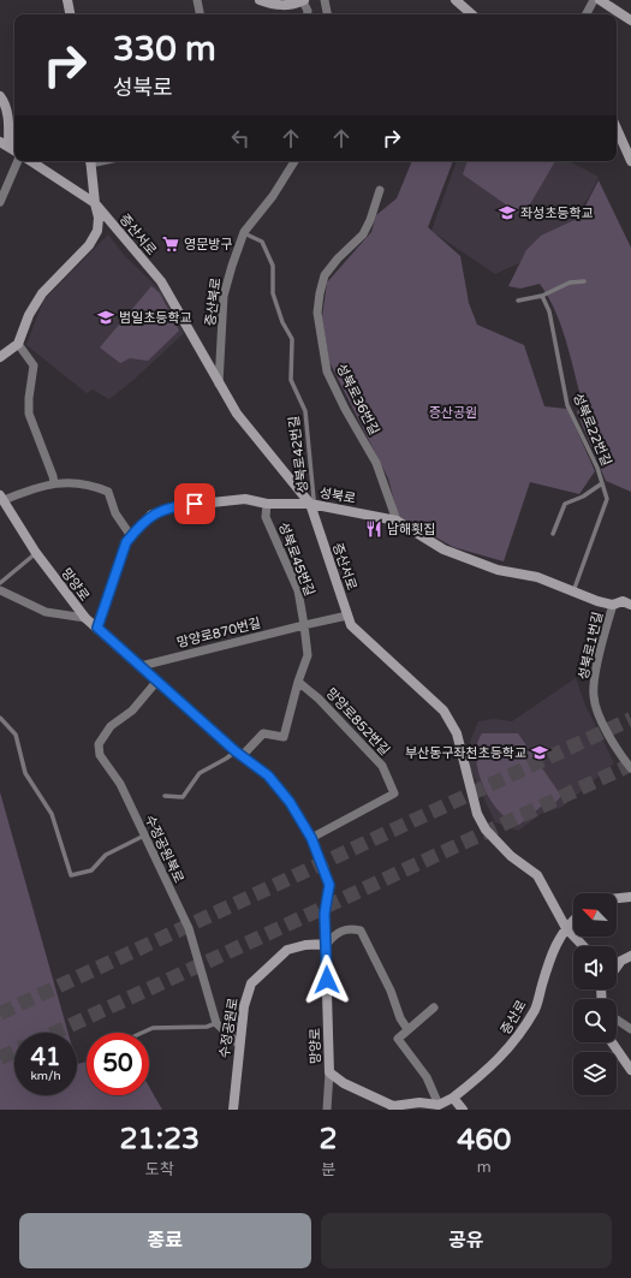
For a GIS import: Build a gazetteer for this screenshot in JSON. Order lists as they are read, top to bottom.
{
  "streets": {
    "street": [
      "증산서로",
      "증산북로",
      "성북로36번길",
      "성북로",
      "성북로45번길",
      "망양로",
      "망양로870번길",
      "성북로1번길",
      "망양로852번길",
      "수정공원북로",
      "증산로",
      "수정공원로"
    ],
    "lane": ["성북로22번길", "성북로42번길"]
  },
  "crossings": [
    ["증산서로", "증산북로"],
    ["증산서로", "성북로42번길"],
    ["증산서로", "성북로"],
    ["증산서로", "증산로"],
    ["증산북로", "성북로42번길"],
    ["성북로36번길", "성북로"],
    ["성북로22번길", "성북로"],
    ["성북로42번길", "성북로"],
    ["성북로", "성북로45번길"],
    ["성북로", "망양로"],
    ["성북로", "성북로1번길"],
    ["성북로45번길", "망양로870번길"],
    ["망양로", "망양로870번길"],
    ["망양로", "망양로852번길"],
    ["망양로", "수정공원북로"],
    ["망양로", "수정공원로"],
    ["수정공원북로", "수정공원로"]
  ],
  "parks": ["증산공원"],
  "places": {
    "school or university": ["좌성초등학교", "범일초등학교", "부산동구좌천초등학교"],
    "supermarket": ["영문방구"],
    "restaurant": ["남해횟집"]
  },
  "north": "top left",
  "page": {
    "turn": ["330 m", "성북로"],
    "speed": "41 km/h",
    "limit": "50",
    "eta": [
      "21:23",
      "도착",
      "2",
      "분",
      "460",
      "m"
    ],
    "buttons": ["종료", "공유"]
  }
}
